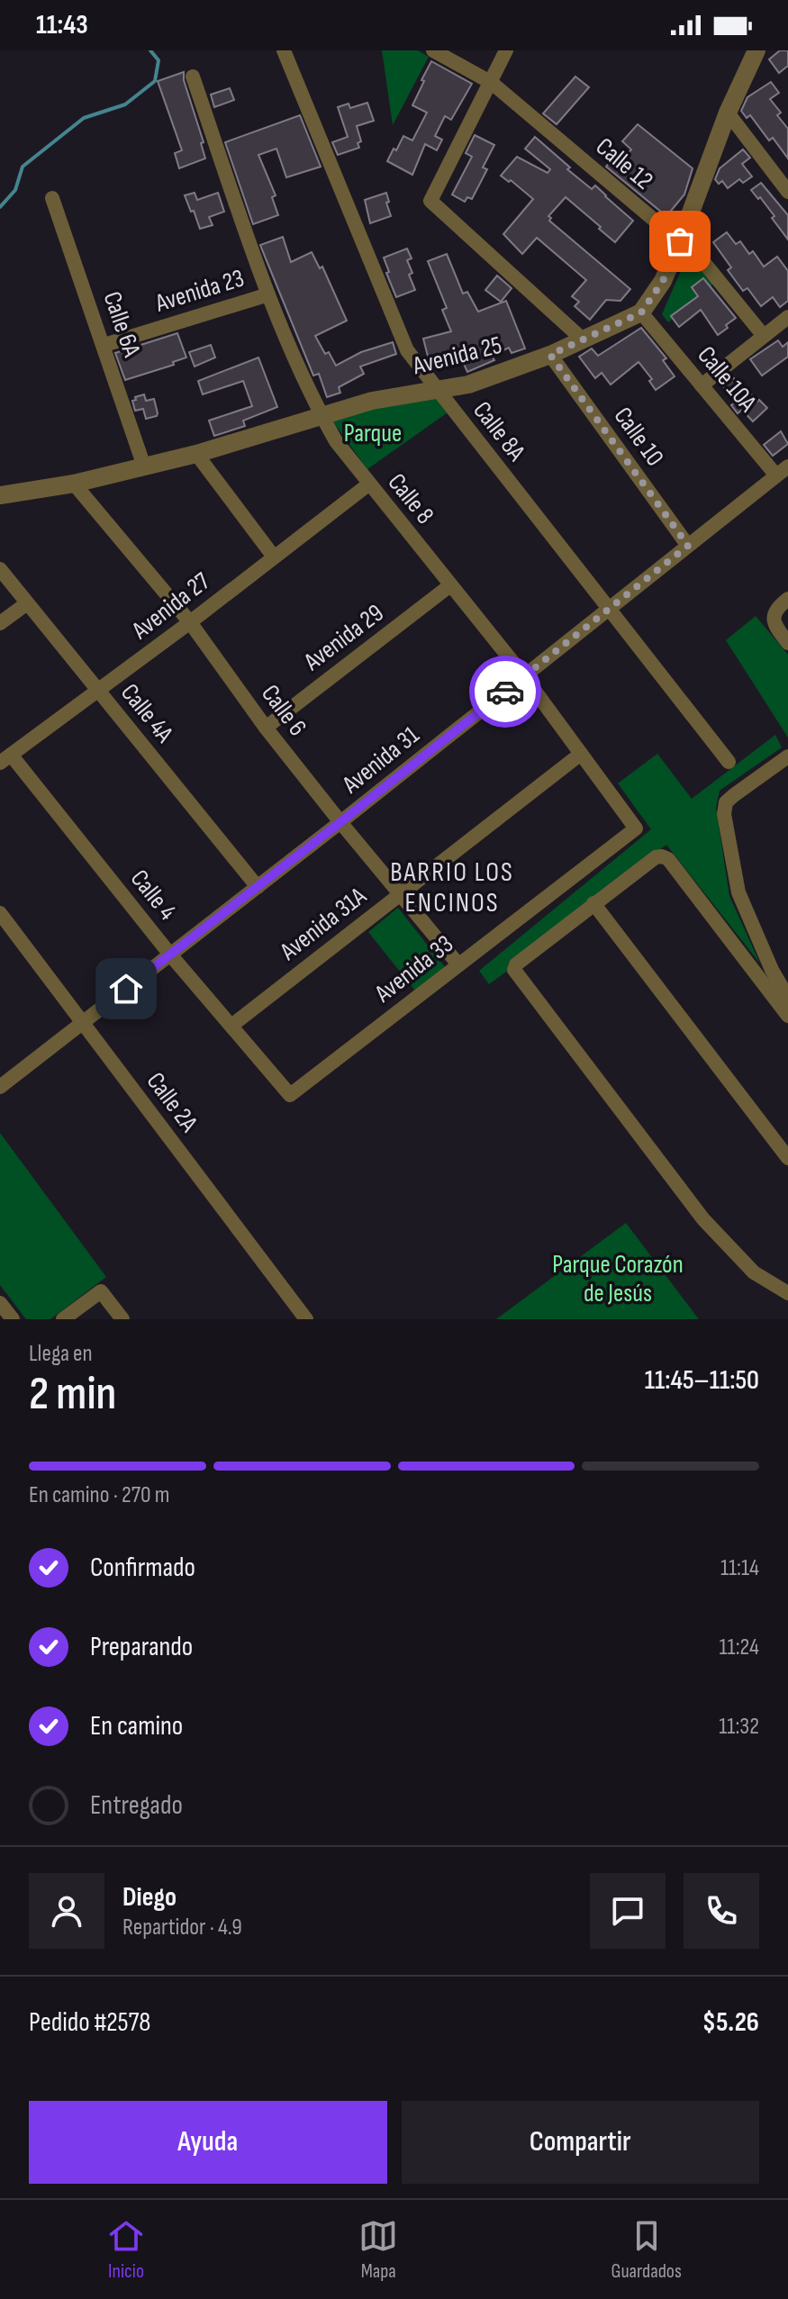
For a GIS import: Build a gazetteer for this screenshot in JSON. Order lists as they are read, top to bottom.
{
  "streets": {
    "street": [
      "Calle 12",
      "Avenida 23",
      "Calle 6A",
      "Avenida 25",
      "Calle 10A",
      "Calle 8A",
      "Calle 10",
      "Calle 8",
      "Avenida 27",
      "Avenida 29",
      "Calle 6",
      "Calle 4A",
      "Avenida 31",
      "Calle 4",
      "Avenida 31A",
      "Avenida 33",
      "Calle 2A"
    ]
  },
  "crossings": [
    ["Avenida 23", "Calle 6A"],
    ["Avenida 23", "Calle 8"],
    ["Calle 6A", "Avenida 25"],
    ["Avenida 25", "Calle 10A"],
    ["Avenida 25", "Calle 8A"],
    ["Avenida 25", "Calle 10"],
    ["Avenida 25", "Calle 8"],
    ["Avenida 25", "Calle 6"],
    ["Calle 10A", "Avenida 31"],
    ["Calle 8A", "Avenida 31"],
    ["Calle 10", "Avenida 31"],
    ["Calle 8", "Avenida 27"],
    ["Calle 8", "Avenida 29"],
    ["Calle 8", "Avenida 31"],
    ["Calle 8", "Avenida 31A"],
    ["Calle 8", "Avenida 33"],
    ["Avenida 27", "Calle 6"],
    ["Avenida 27", "Calle 4A"],
    ["Avenida 27", "Calle 4"],
    ["Avenida 29", "Calle 6"],
    ["Calle 6", "Avenida 31"],
    ["Calle 6", "Avenida 31A"],
    ["Calle 6", "Avenida 33"],
    ["Calle 4A", "Avenida 31"],
    ["Avenida 31", "Calle 4"],
    ["Avenida 31", "Calle 2A"],
    ["Calle 4", "Avenida 31A"],
    ["Calle 4", "Avenida 33"]
  ],
  "districts": ["BARRIO LOS ENCINOS"],
  "parks": ["Parque", "Parque Corazón de Jesús"],
  "page": {
    "status": "11:43",
    "heading": ["2 min", "Llega en", "11:45–11:50"],
    "panel": [
      "Diego",
      "Repartidor · 4.9",
      "Pedido #2578",
      "$5.26"
    ],
    "bar": "En camino · 270 m",
    "list": [
      ["Confirmado", "11:14"],
      ["Preparando", "11:24"],
      ["En camino", "11:32"],
      "Entregado"
    ],
    "buttons": ["Ayuda", "Compartir"],
    "tabs": ["Inicio", "Mapa", "Guardados"]
  }
}
